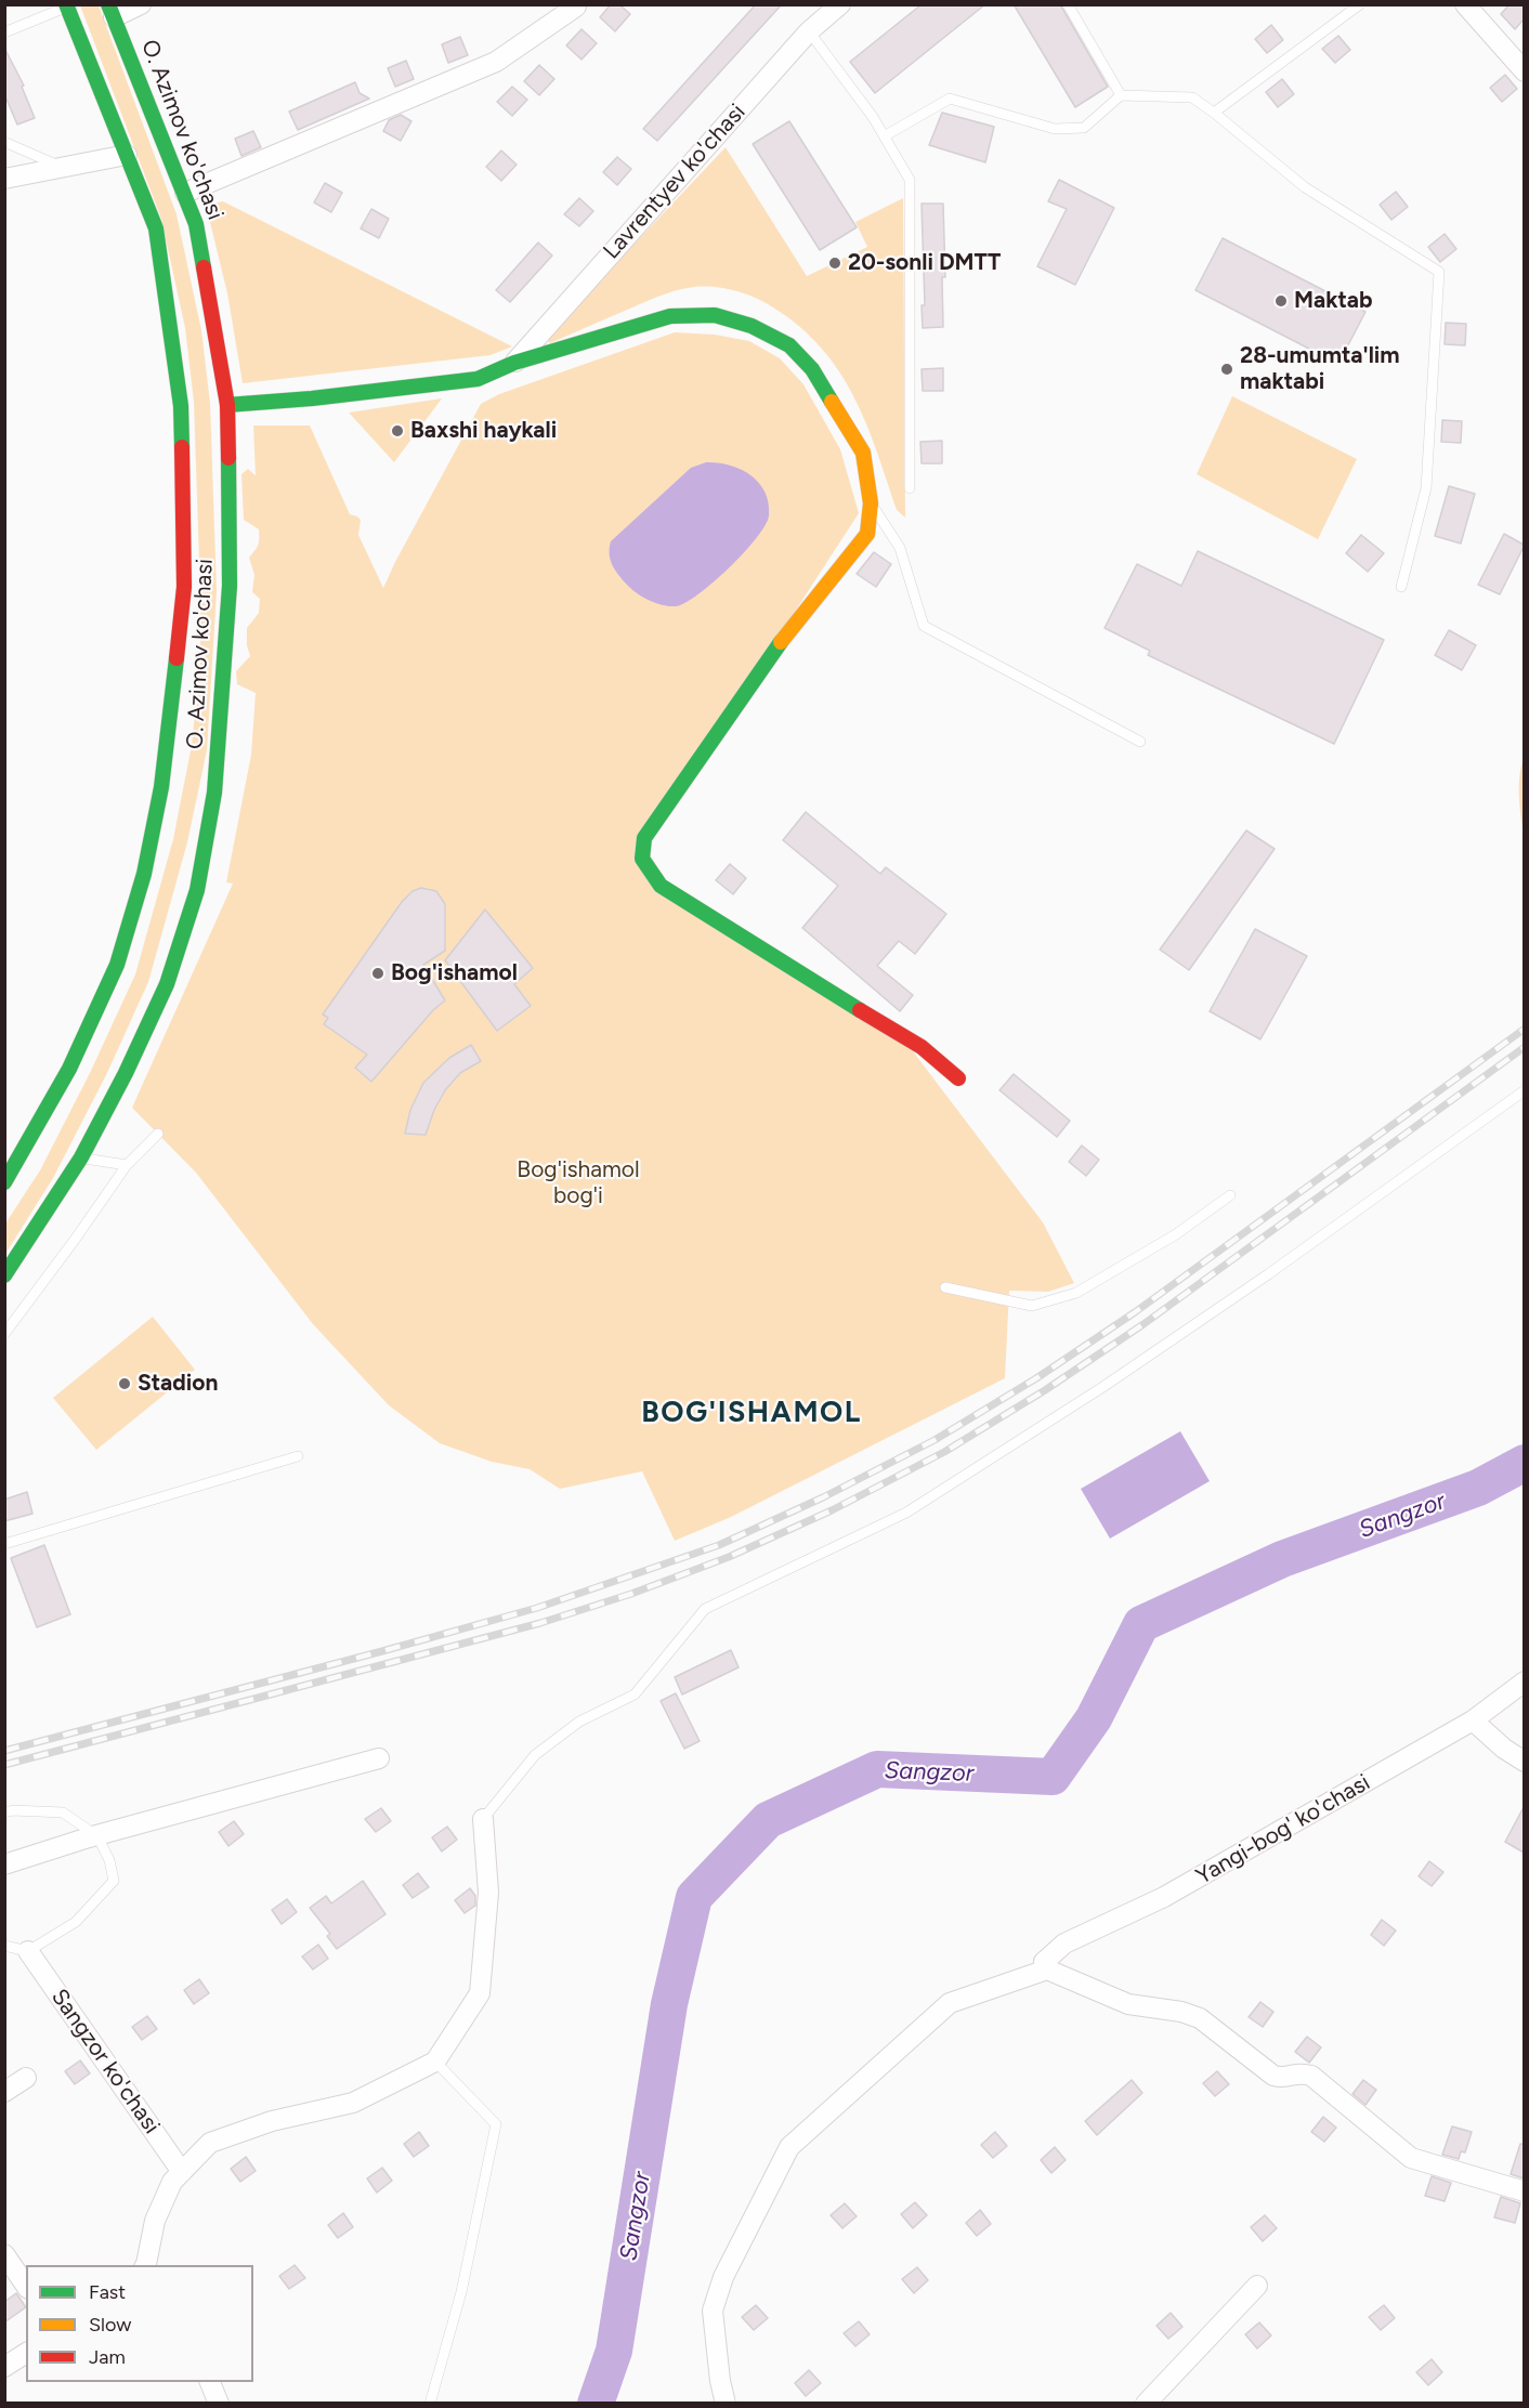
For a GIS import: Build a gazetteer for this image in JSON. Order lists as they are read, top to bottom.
{
  "streets": {
    "main road": ["O. Azimov ko'chasi"],
    "street": ["Lavrentyev ko'chasi", "Yangi-bog' ko'chasi", "Sangzor ko'chasi"]
  },
  "districts": ["BOG'ISHAMOL"],
  "water": ["Sangzor"],
  "parks": ["Bog'ishamol bog'i"],
  "places": [
    "20-sonli DMTT",
    "Maktab",
    "28-umumta'lim maktabi",
    "Baxshi haykali",
    "Bog'ishamol",
    "Stadion"
  ],
  "legend": ["Fast", "Slow", "Jam"]
}
